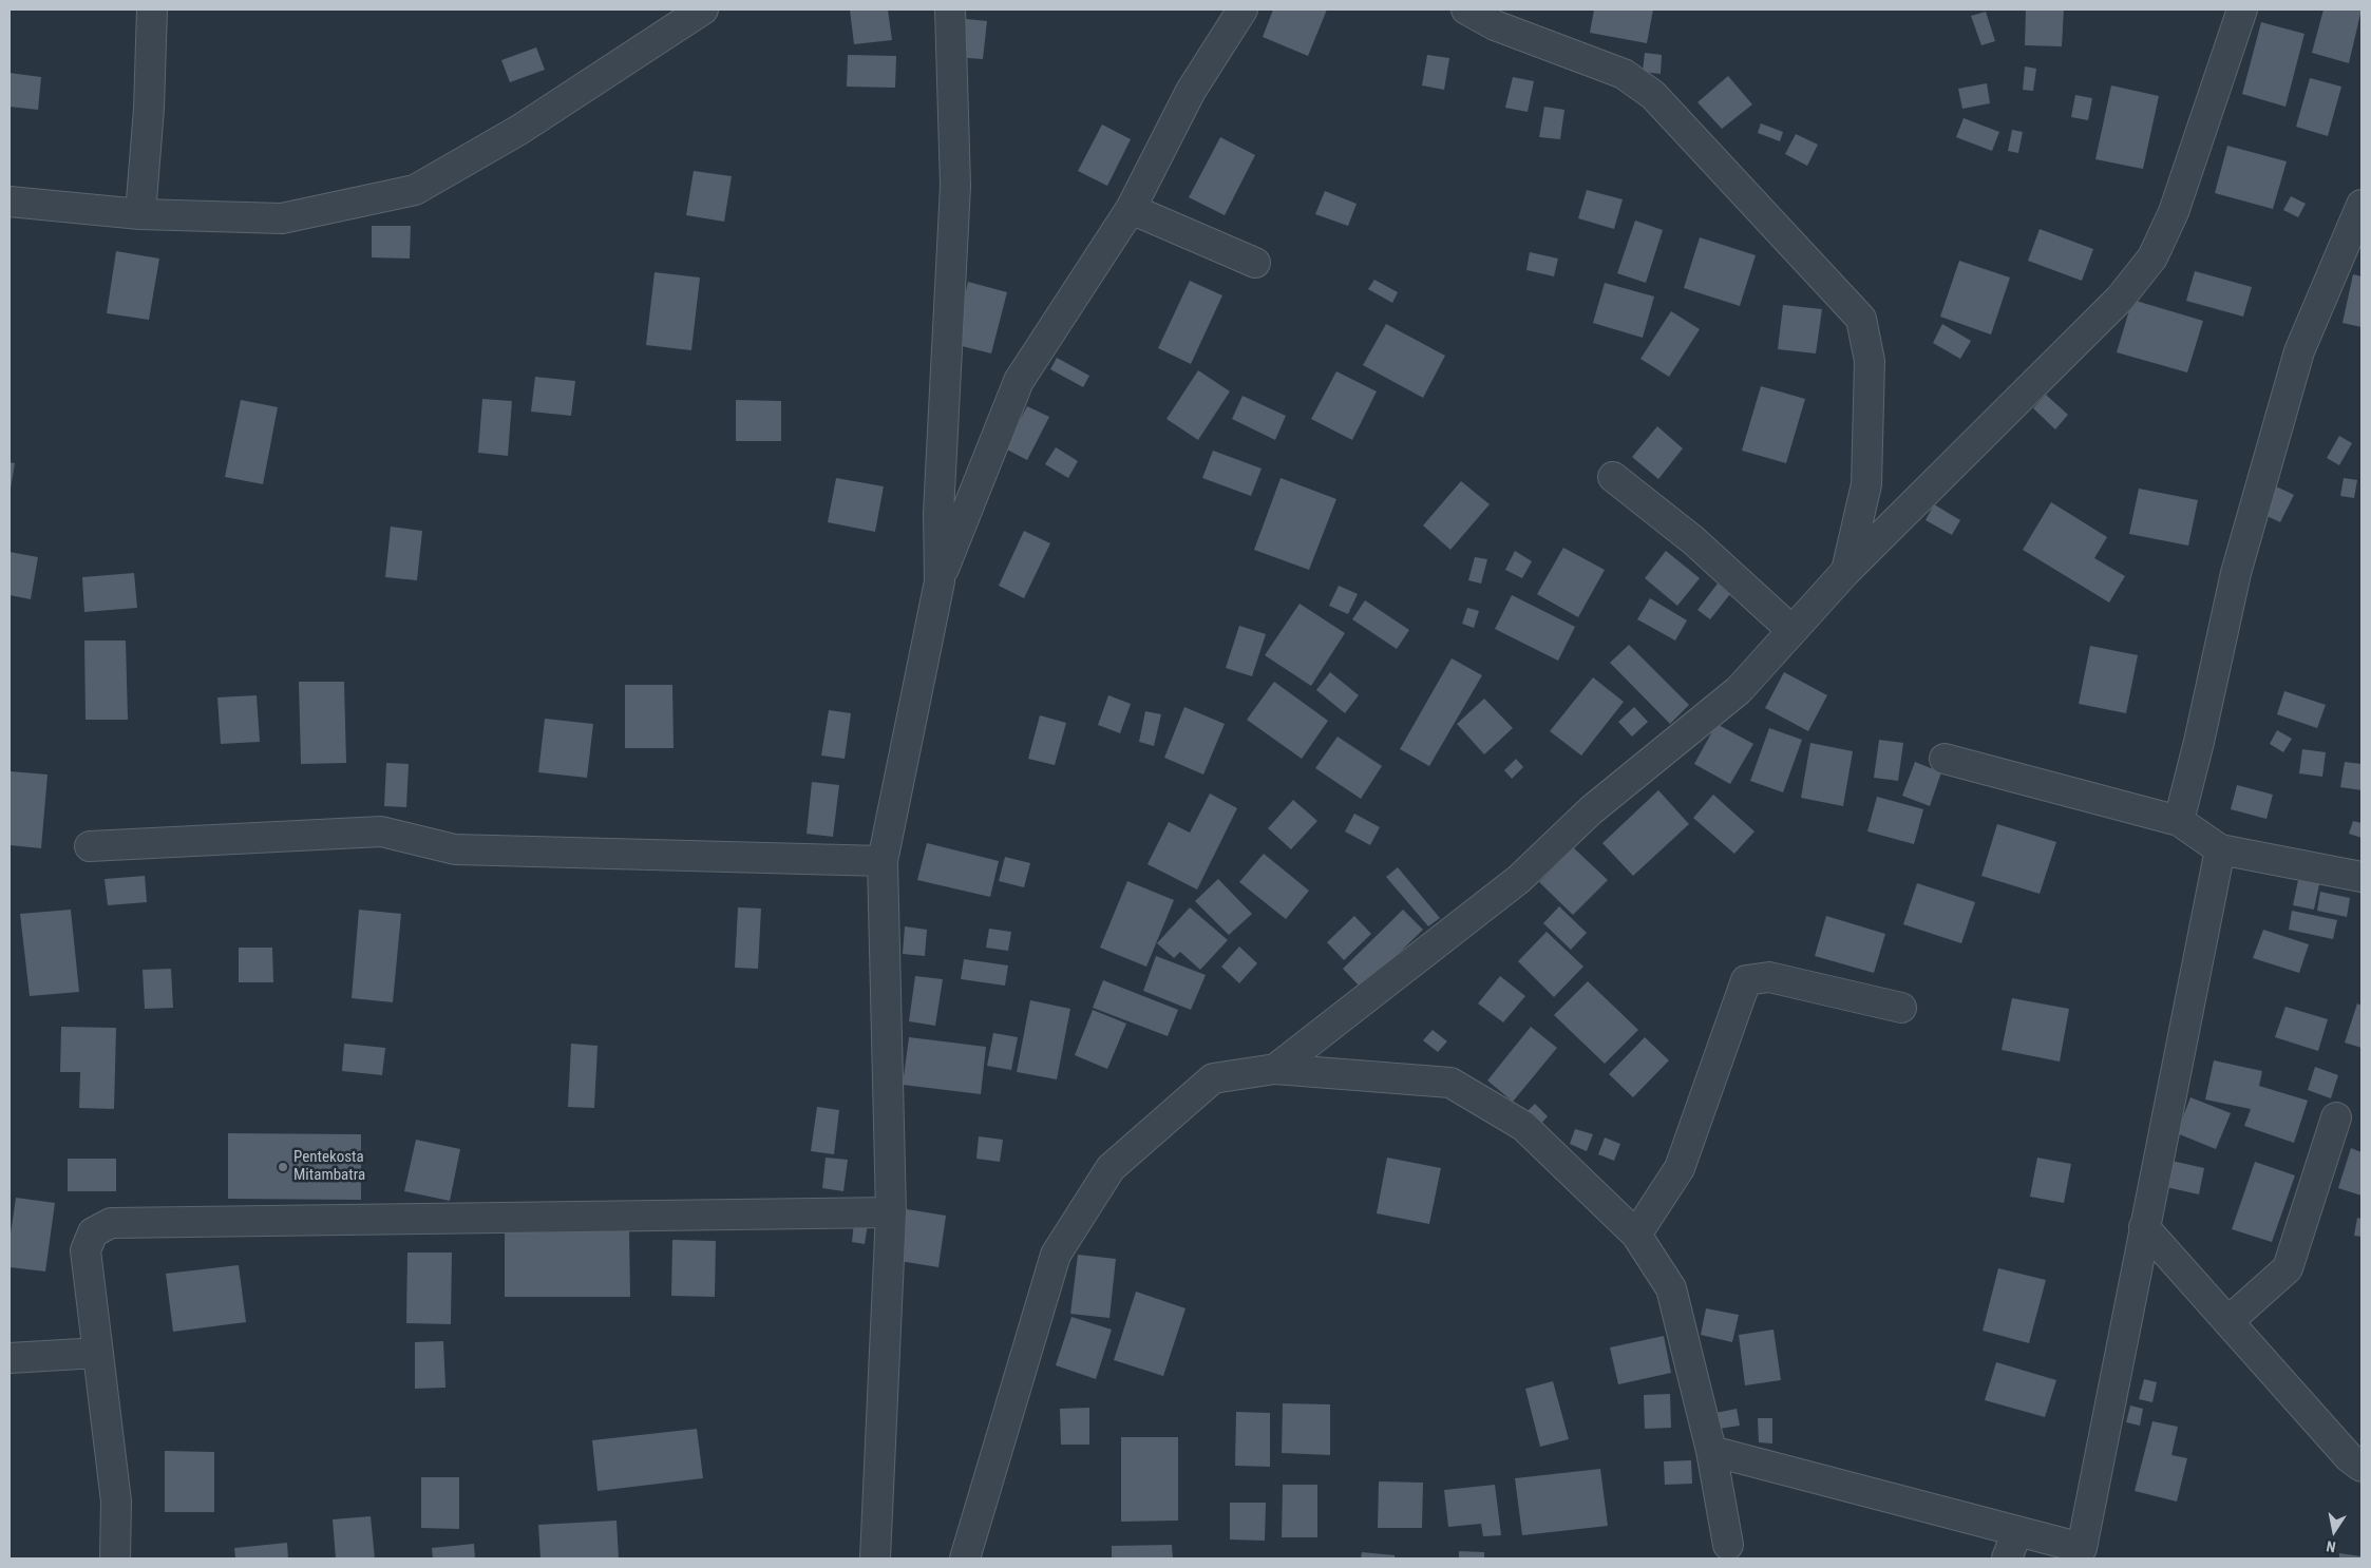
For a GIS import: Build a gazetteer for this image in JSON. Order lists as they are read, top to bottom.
{
  "places": ["Pentekosta Mitambatra"],
  "north": "bottom"
}
